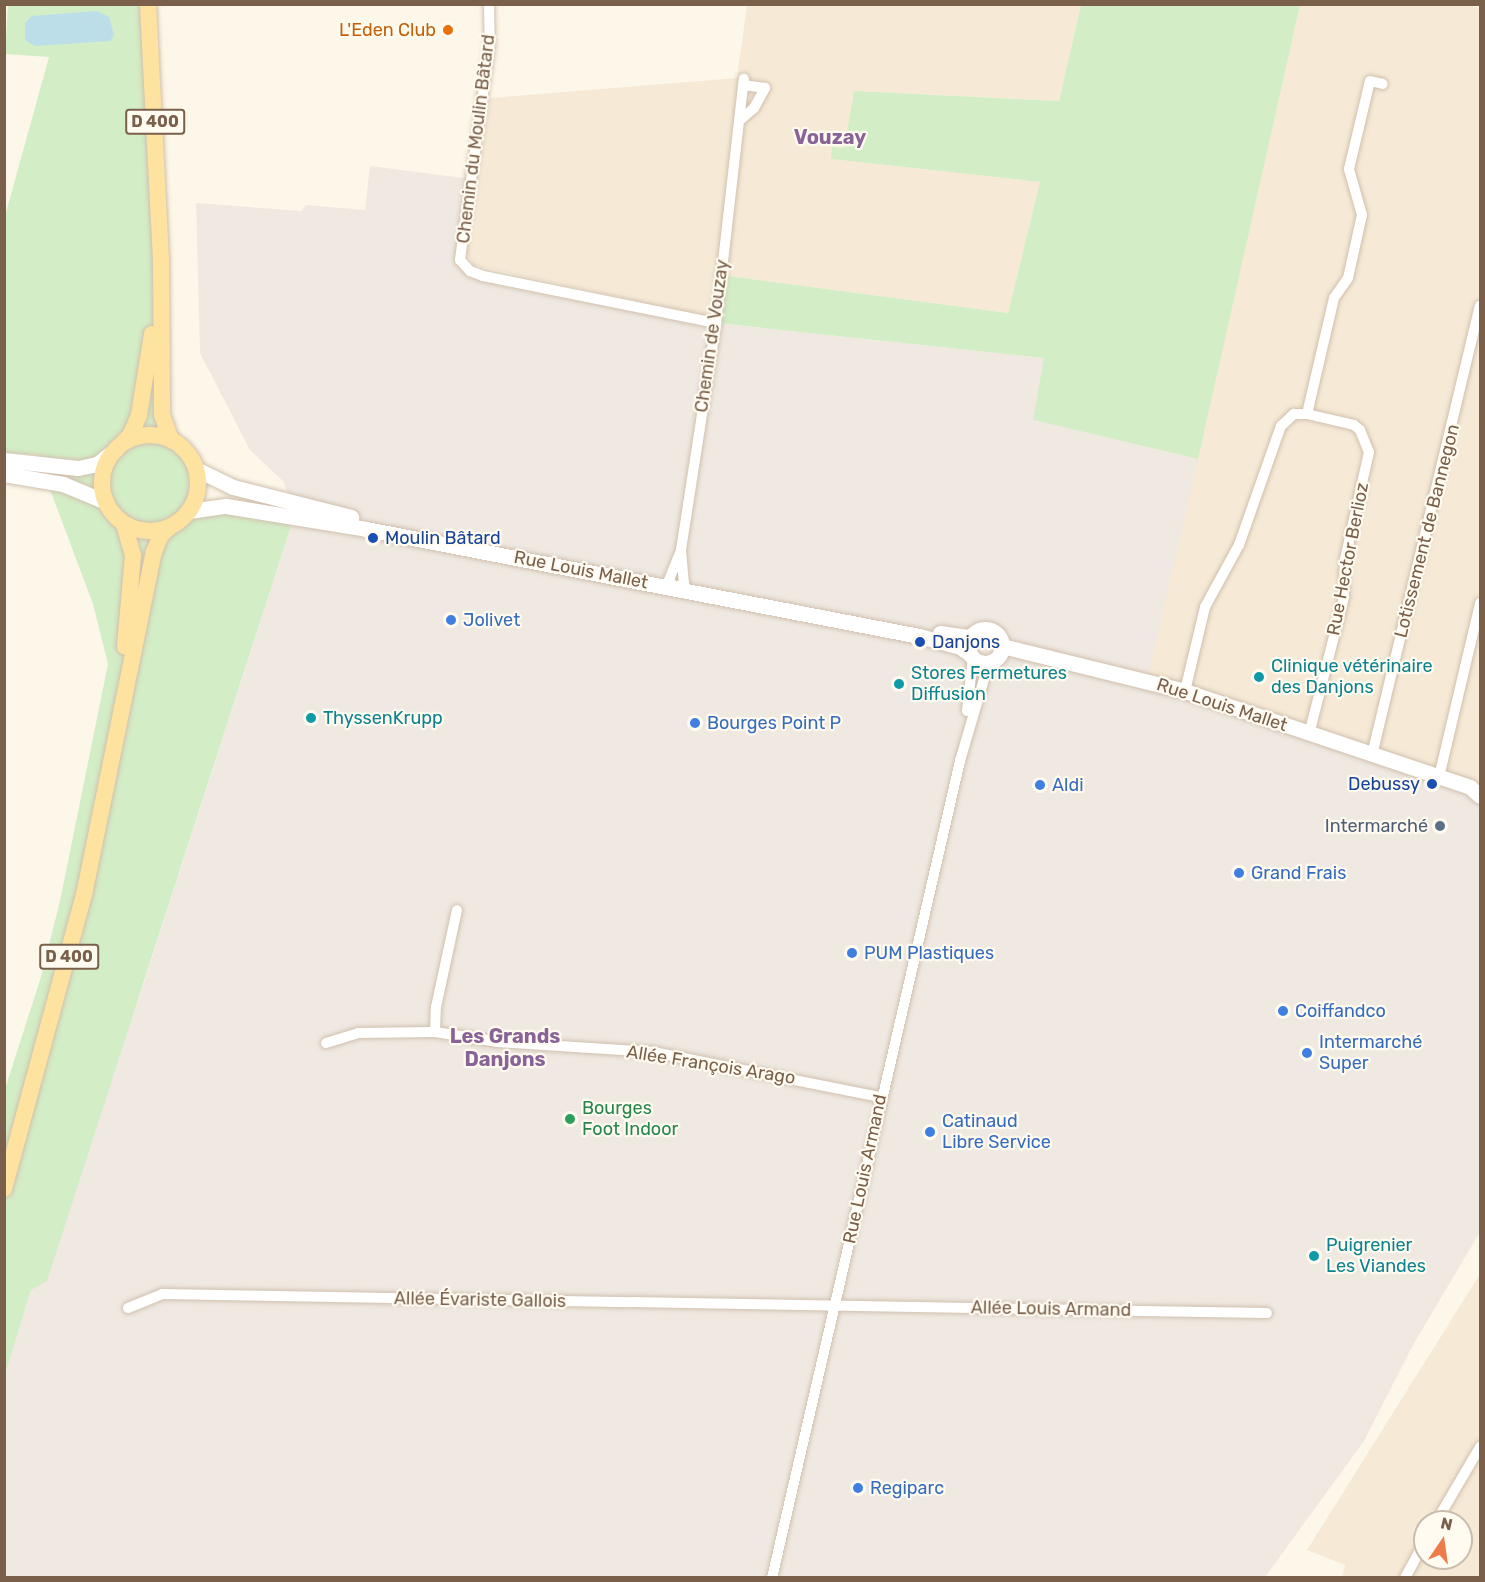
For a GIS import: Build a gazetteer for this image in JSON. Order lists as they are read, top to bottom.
{
  "streets": {
    "main road": ["D 400", "Rue Louis Mallet"],
    "street": [
      "Chemin du Moulin Bâtard",
      "Chemin de Vouzay",
      "Lotissement de Bannegon",
      "Rue Hector Berlioz",
      "Allée François Arago",
      "Rue Louis Armand",
      "Allée Évariste Gallois",
      "Allée Louis Armand"
    ]
  },
  "crossings": [
    ["D 400", "Rue Louis Mallet"],
    ["Chemin du Moulin Bâtard", "Chemin de Vouzay"],
    ["Chemin de Vouzay", "Rue Louis Mallet"],
    ["Lotissement de Bannegon", "Rue Louis Mallet"],
    ["Rue Hector Berlioz", "Rue Louis Mallet"],
    ["Rue Louis Mallet", "Rue Louis Armand"],
    ["Allée François Arago", "Rue Louis Armand"],
    ["Rue Louis Armand", "Allée Évariste Gallois"],
    ["Rue Louis Armand", "Allée Louis Armand"],
    ["Allée Évariste Gallois", "Allée Louis Armand"]
  ],
  "districts": ["Vouzay", "Les Grands Danjons"],
  "places": [
    "L'Eden Club",
    "Moulin Bâtard",
    "Jolivet",
    "Danjons",
    "Clinique vétérinaire des Danjons",
    "Stores Fermetures Diffusion",
    "ThyssenKrupp",
    "Bourges Point P",
    "Debussy",
    "Aldi",
    "Intermarché",
    "Grand Frais",
    "PUM Plastiques",
    "Coiffandco",
    "Intermarché Super",
    "Bourges Foot Indoor",
    "Catinaud Libre Service",
    "Puigrenier Les Viandes",
    "Regiparc"
  ],
  "north": "top"
}
